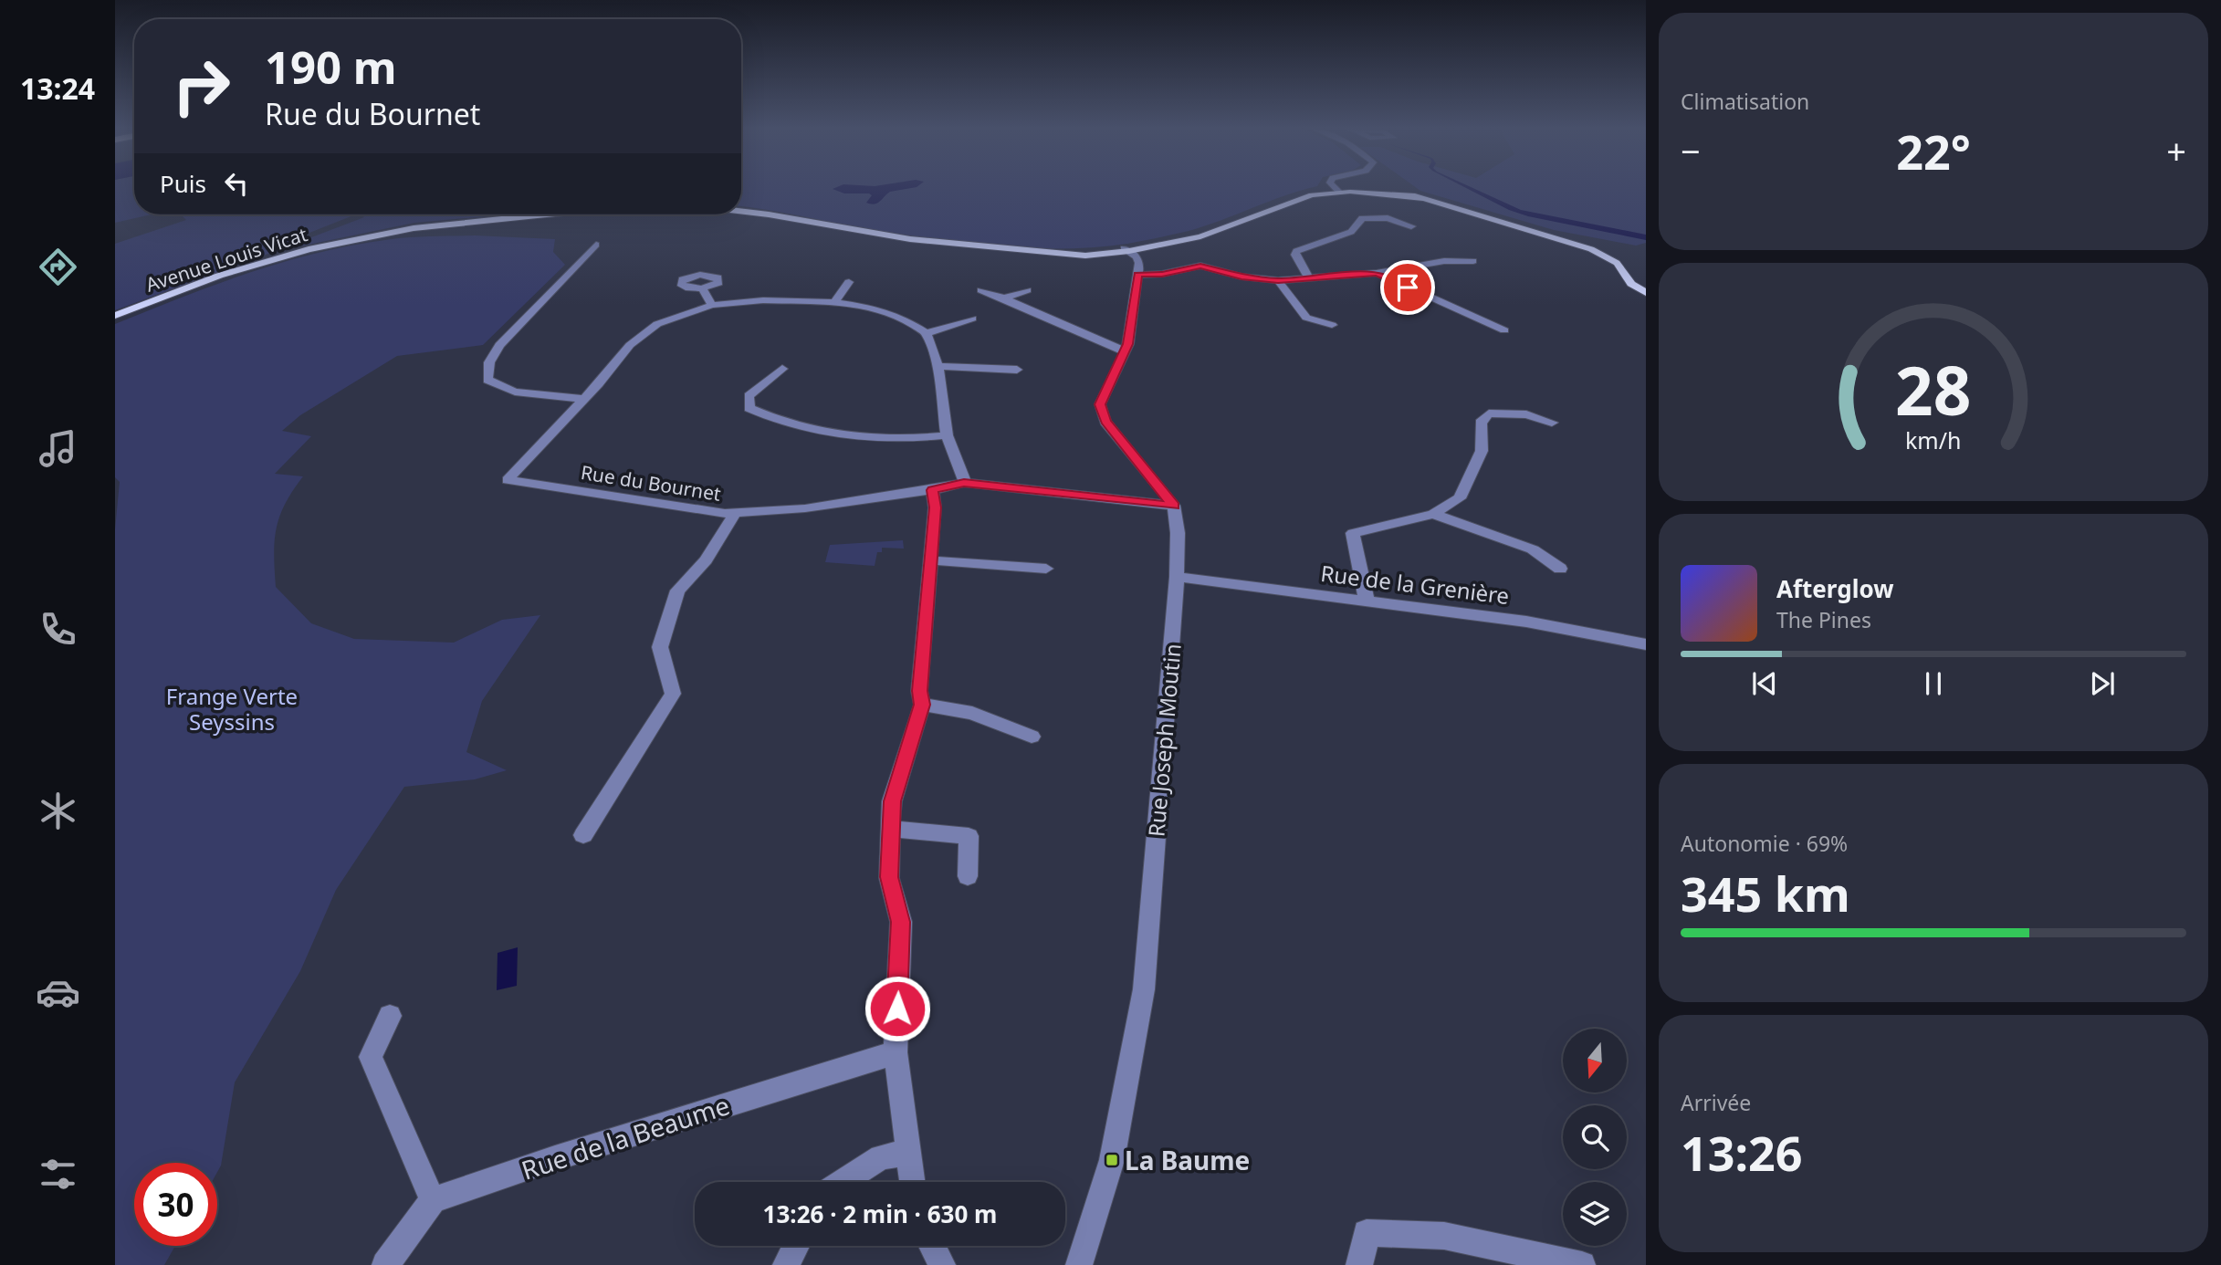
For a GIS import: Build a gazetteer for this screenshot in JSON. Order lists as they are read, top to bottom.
{
  "streets": {
    "main road": ["Avenue Louis Vicat"],
    "street": [
      "Rue du Bournet",
      "Rue de la Grenière",
      "Rue Joseph Moutin",
      "Rue de la Beaume"
    ]
  },
  "crossings": [
    ["Rue du Bournet", "Rue Joseph Moutin"],
    ["Rue de la Grenière", "Rue Joseph Moutin"]
  ],
  "parks": ["Frange Verte Seyssins"],
  "places": {
    "transit": ["La Baume"]
  },
  "north": "bottom",
  "page": {
    "tabs": "13:24",
    "tile": [
      "Climatisation",
      ["Autonomie · 69%", "345 km"],
      ["Arrivée", "13:26"]
    ],
    "turn": ["190 m", "Rue du Bournet"],
    "heat": ["−", "22°", "+"],
    "then": "Puis",
    "song": ["Afterglow", "The Pines"],
    "limit": "30",
    "trip": "13:26 · 2 min · 630 m",
    "gauge": ["28", "km/h"]
  }
}
